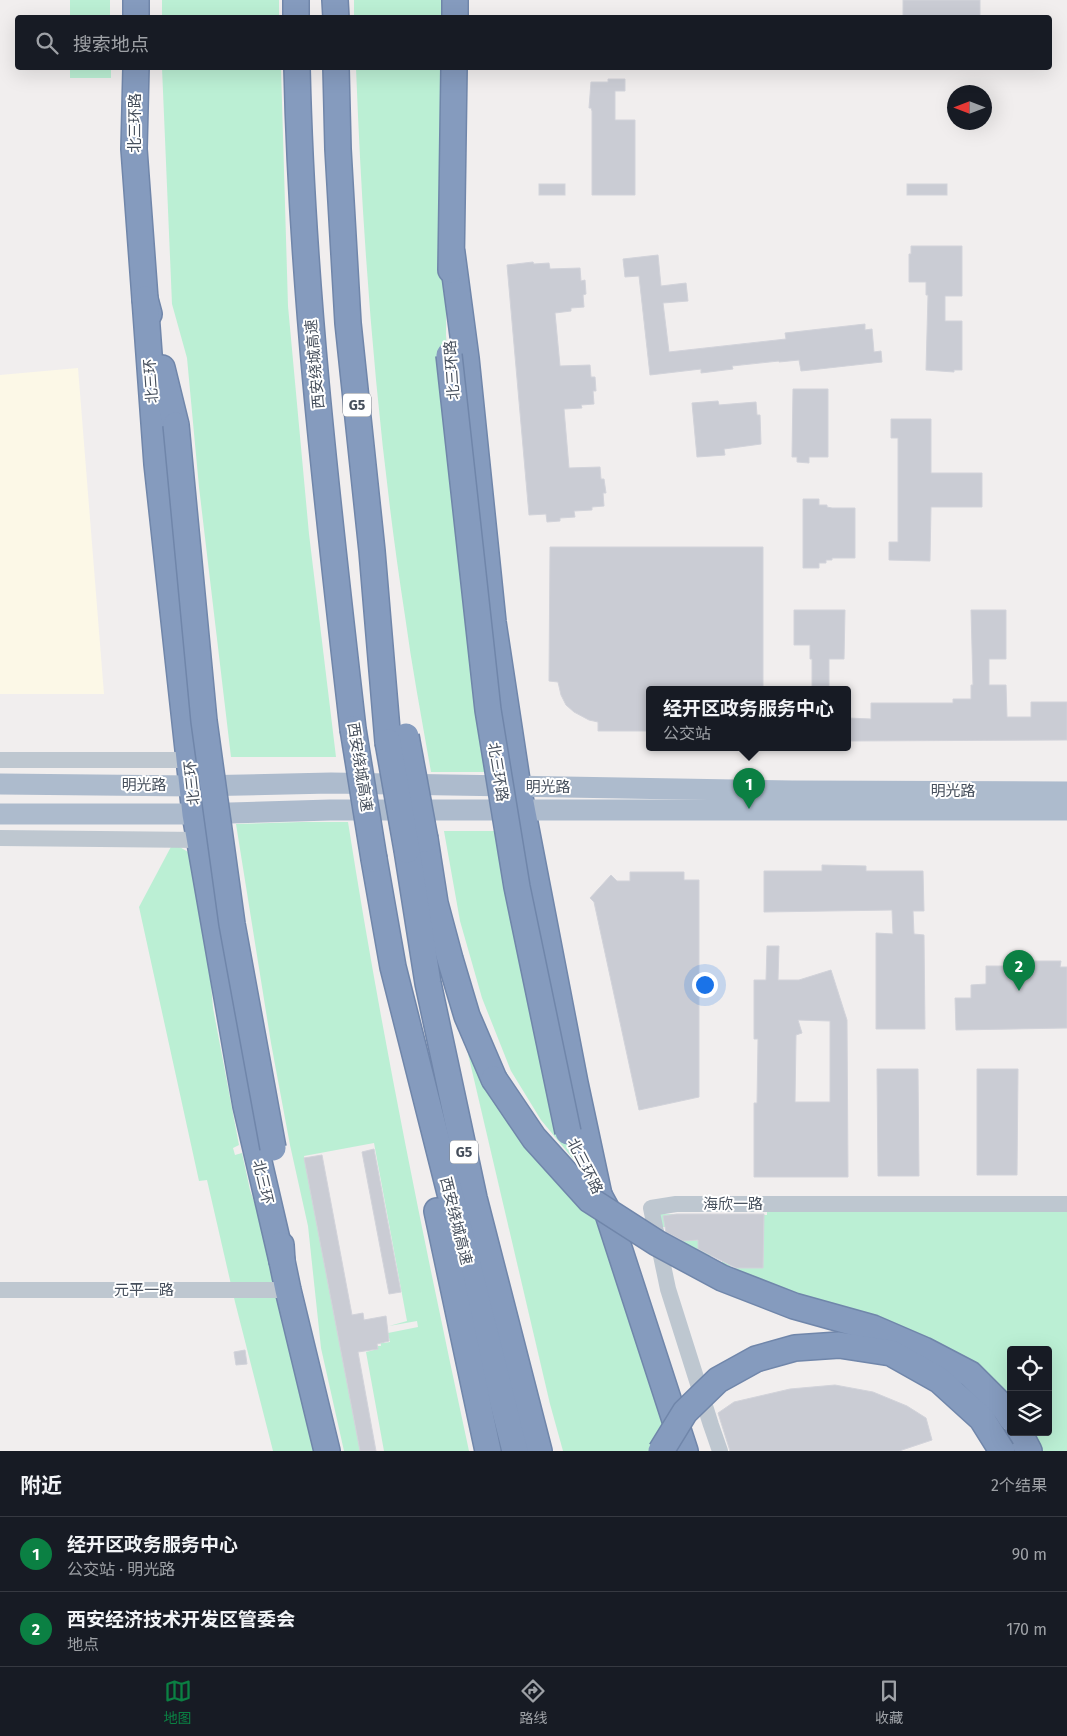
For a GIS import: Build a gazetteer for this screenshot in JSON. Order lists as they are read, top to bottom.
{
  "streets": {
    "highway": [
      "北三环路",
      "西安绕城高速",
      "北三环",
      "G5"
    ],
    "main road": ["明光路"],
    "street": ["海欣一路", "元平一路"]
  },
  "crossings": [
    ["北三环路", "北三环"],
    ["北三环路", "元平一路"],
    ["北三环", "明光路"]
  ],
  "north": "left",
  "page": {
    "search": "搜索地点",
    "popup": ["经开区政务服务中心", "公交站"],
    "pins": ["1", "2"],
    "heading": ["附近", "2个结果"],
    "list": [
      {
        "mark": "1",
        "name": "经开区政务服务中心",
        "note": "公交站 · 明光路",
        "value": "90 m"
      },
      {
        "mark": "2",
        "name": "西安经济技术开发区管委会",
        "note": "地点",
        "value": "170 m"
      }
    ],
    "nav": ["地图", "路线", "收藏"]
  }
}
